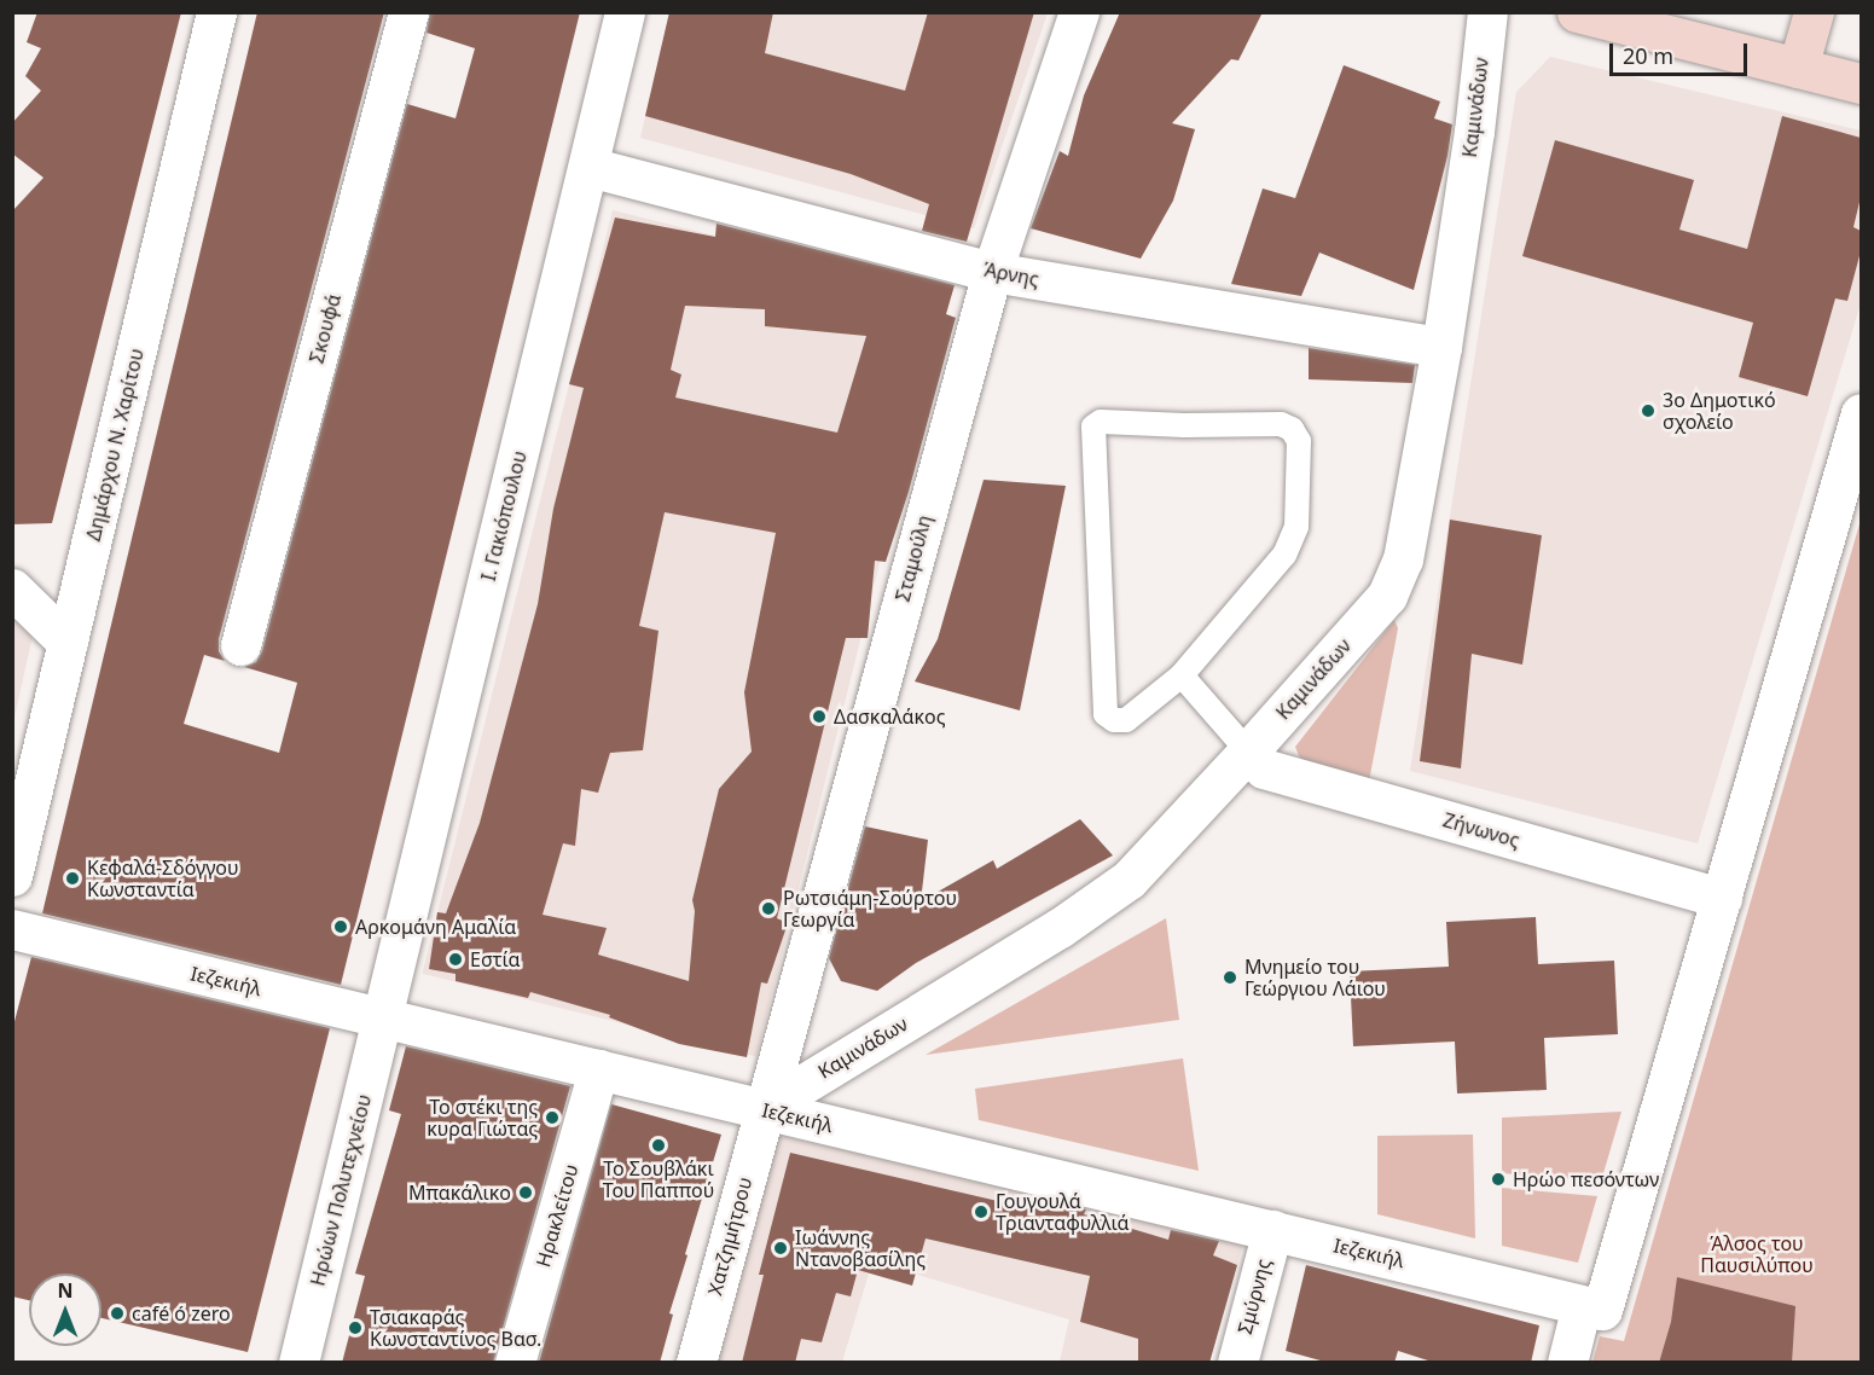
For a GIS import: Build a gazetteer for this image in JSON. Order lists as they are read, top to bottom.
{
  "streets": {
    "street": [
      "Καμινάδων",
      "Άρνης",
      "Σκουφά",
      "Δημάρχου Ν. Χαρίτου",
      "Ι. Γακιόπουλου",
      "Σταμούλη",
      "Ζήνωνος",
      "Ιεζεκιήλ",
      "Ηρώων Πολυτεχνείου",
      "Ηρακλείτου",
      "Χατζημήτρου",
      "Σμύρνης"
    ]
  },
  "crossings": [
    ["Καμινάδων", "Άρνης"],
    ["Καμινάδων", "Σταμούλη"],
    ["Καμινάδων", "Ζήνωνος"],
    ["Καμινάδων", "Ιεζεκιήλ"],
    ["Καμινάδων", "Χατζημήτρου"],
    ["Άρνης", "Ι. Γακιόπουλου"],
    ["Άρνης", "Σταμούλη"],
    ["Ι. Γακιόπουλου", "Ιεζεκιήλ"],
    ["Ι. Γακιόπουλου", "Ηρώων Πολυτεχνείου"],
    ["Σταμούλη", "Ιεζεκιήλ"],
    ["Σταμούλη", "Χατζημήτρου"],
    ["Ιεζεκιήλ", "Ηρώων Πολυτεχνείου"],
    ["Ιεζεκιήλ", "Ηρακλείτου"],
    ["Ιεζεκιήλ", "Χατζημήτρου"],
    ["Ιεζεκιήλ", "Σμύρνης"]
  ],
  "parks": ["Άλσος του Παυσιλύπου"],
  "places": [
    "3ο Δημοτικό σχολείο",
    "Δασκαλάκος",
    "Κεφαλά-Σδόγγου Κωνσταντία",
    "Ρωτσιάμη-Σούρτου Γεωργία",
    "Αρκομάνη Αμαλία",
    "Εστία",
    "Μνημείο του Γεώργιου Λάιου",
    "Το στέκι της κυρα Γιώτας",
    "Το Σουβλάκι Του Παππού",
    "Ηρώο πεσόντων",
    "Μπακάλικο",
    "Γουγουλά Τριανταφυλλιά",
    "Ιωάννης Ντανοβασίλης",
    "café ó zero",
    "Τσιακαράς Κωνσταντίνος Βασ."
  ],
  "scale_bar": "20 m",
  "north": "top"
}
